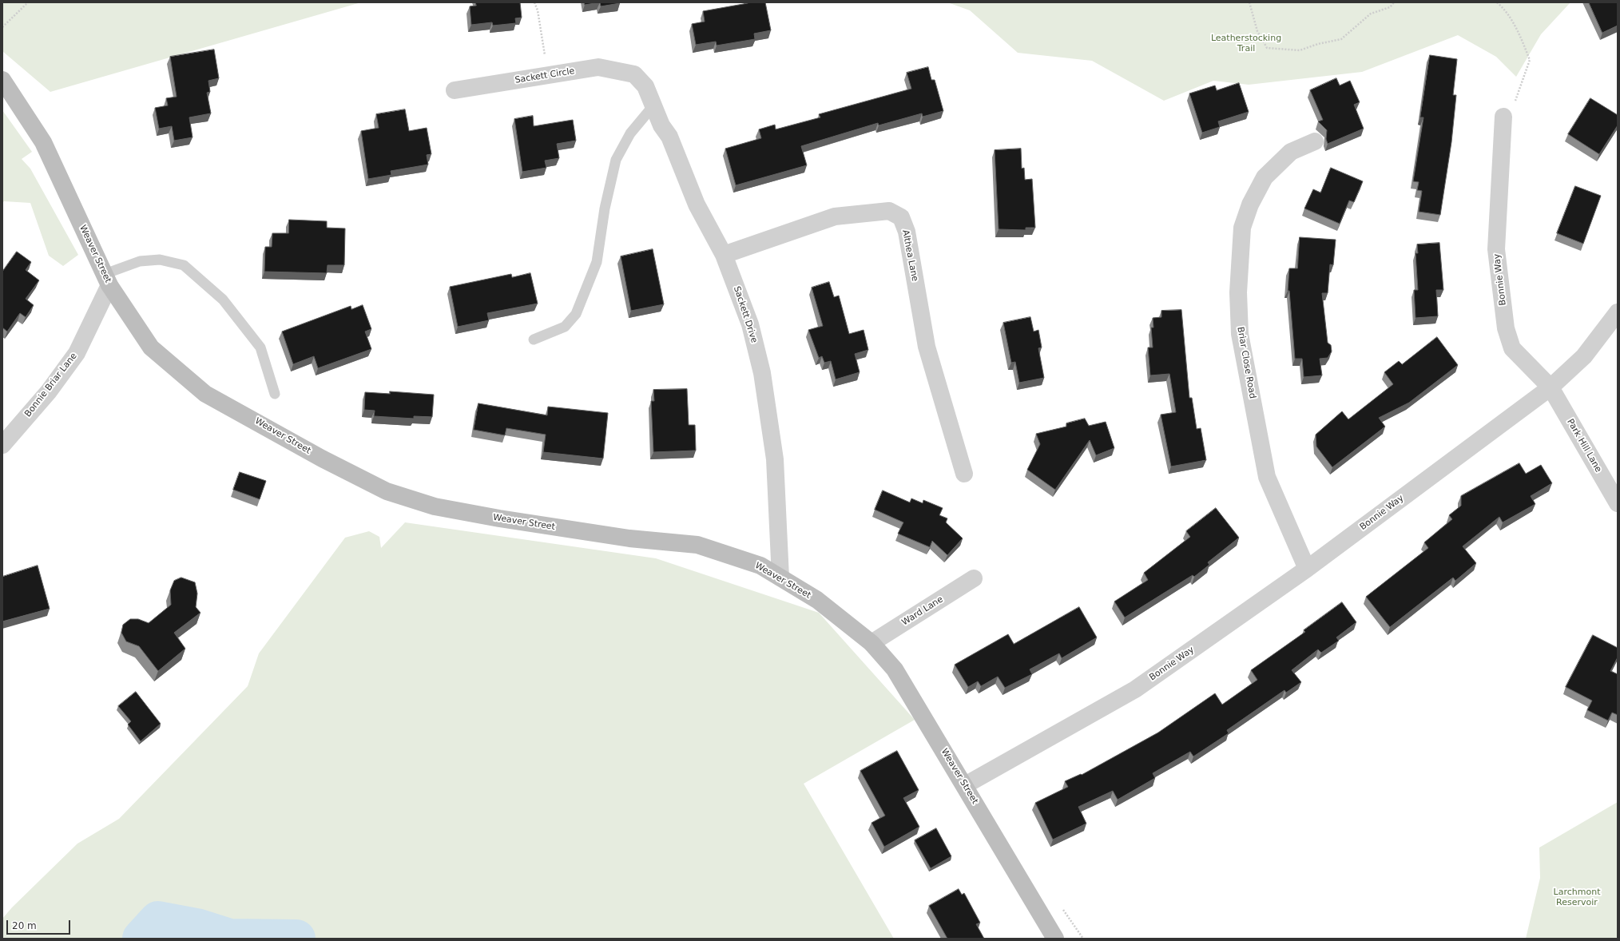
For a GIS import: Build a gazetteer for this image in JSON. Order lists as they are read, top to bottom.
{
  "streets": {
    "main road": ["Weaver Street"],
    "street": [
      "Sackett Circle",
      "Althea Lane",
      "Bonnie Way",
      "Sackett Drive",
      "Briar Close Road",
      "Bonnie Briar Lane",
      "Park Hill Lane",
      "Ward Lane"
    ]
  },
  "crossings": [
    ["Sackett Circle", "Sackett Drive"],
    ["Weaver Street", "Bonnie Way"],
    ["Weaver Street", "Sackett Drive"],
    ["Weaver Street", "Bonnie Briar Lane"],
    ["Weaver Street", "Ward Lane"],
    ["Althea Lane", "Sackett Drive"],
    ["Bonnie Way", "Briar Close Road"],
    ["Bonnie Way", "Park Hill Lane"]
  ],
  "parks": ["Leatherstocking Trail", "Larchmont Reservoir"],
  "scale_bar": "20 m"
}
